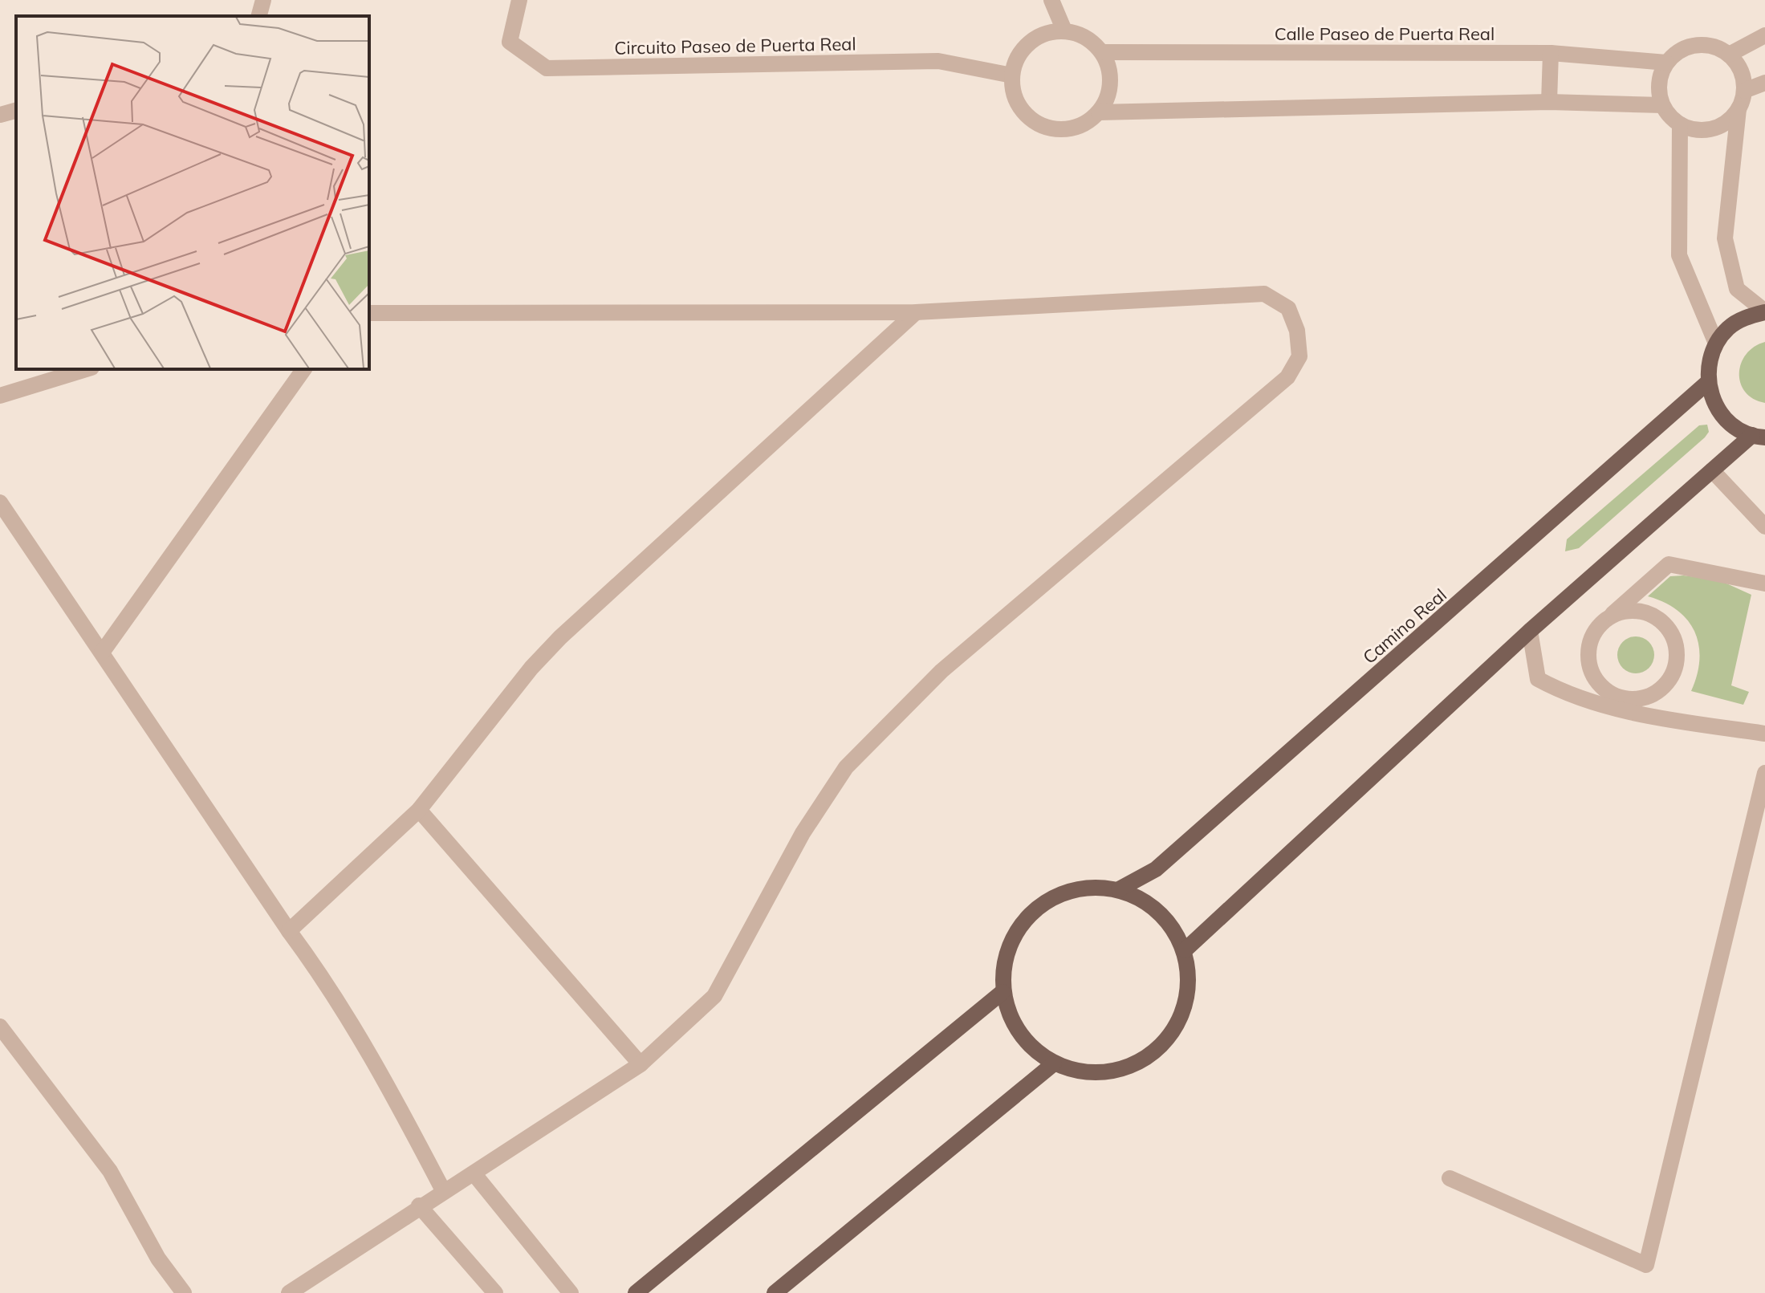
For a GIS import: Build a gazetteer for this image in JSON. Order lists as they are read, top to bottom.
{
  "streets": {
    "main road": ["Camino Real"],
    "street": ["Calle Paseo de Puerta Real", "Circuito Paseo de Puerta Real"]
  },
  "crossings": [
    ["Calle Paseo de Puerta Real", "Circuito Paseo de Puerta Real"]
  ]
}
